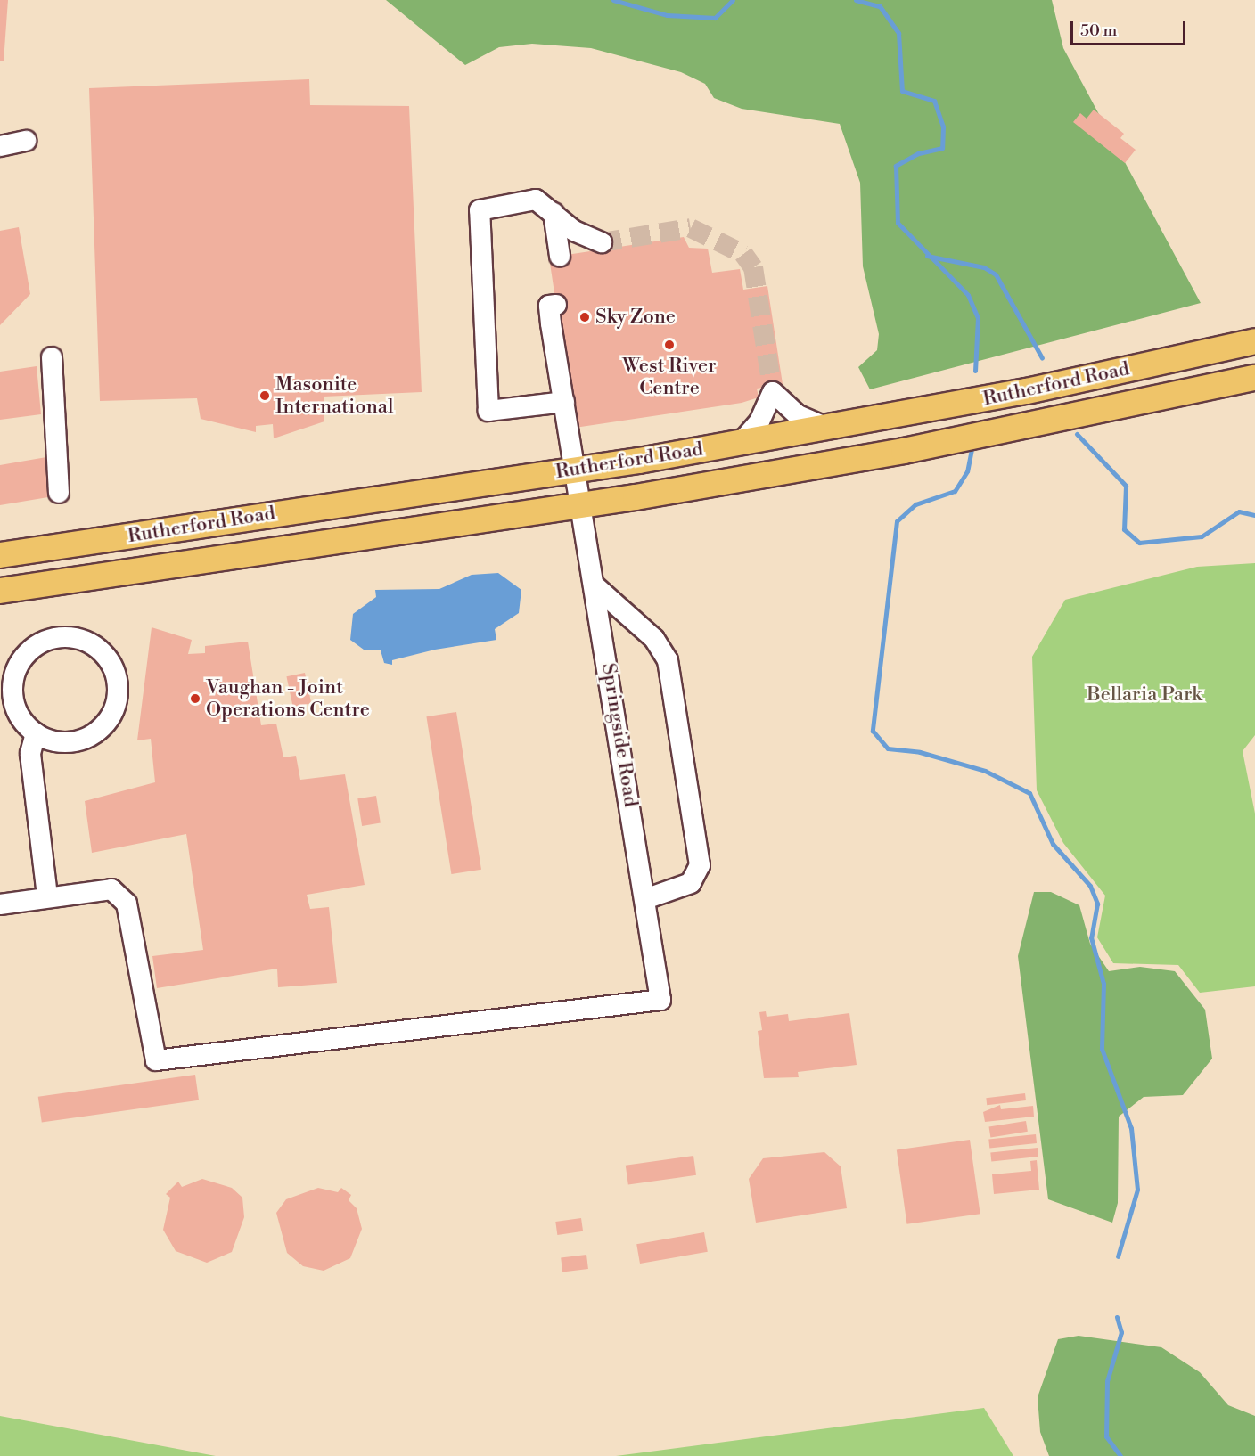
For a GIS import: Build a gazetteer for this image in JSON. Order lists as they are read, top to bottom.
{
  "streets": {
    "main road": ["Rutherford Road"],
    "street": ["Springside Road"]
  },
  "crossings": [
    ["Rutherford Road", "Springside Road"]
  ],
  "parks": ["Bellaria Park"],
  "places": [
    "Sky Zone",
    "West River Centre",
    "Masonite International",
    "Vaughan - Joint Operations Centre"
  ],
  "scale_bar": "50 m"
}
